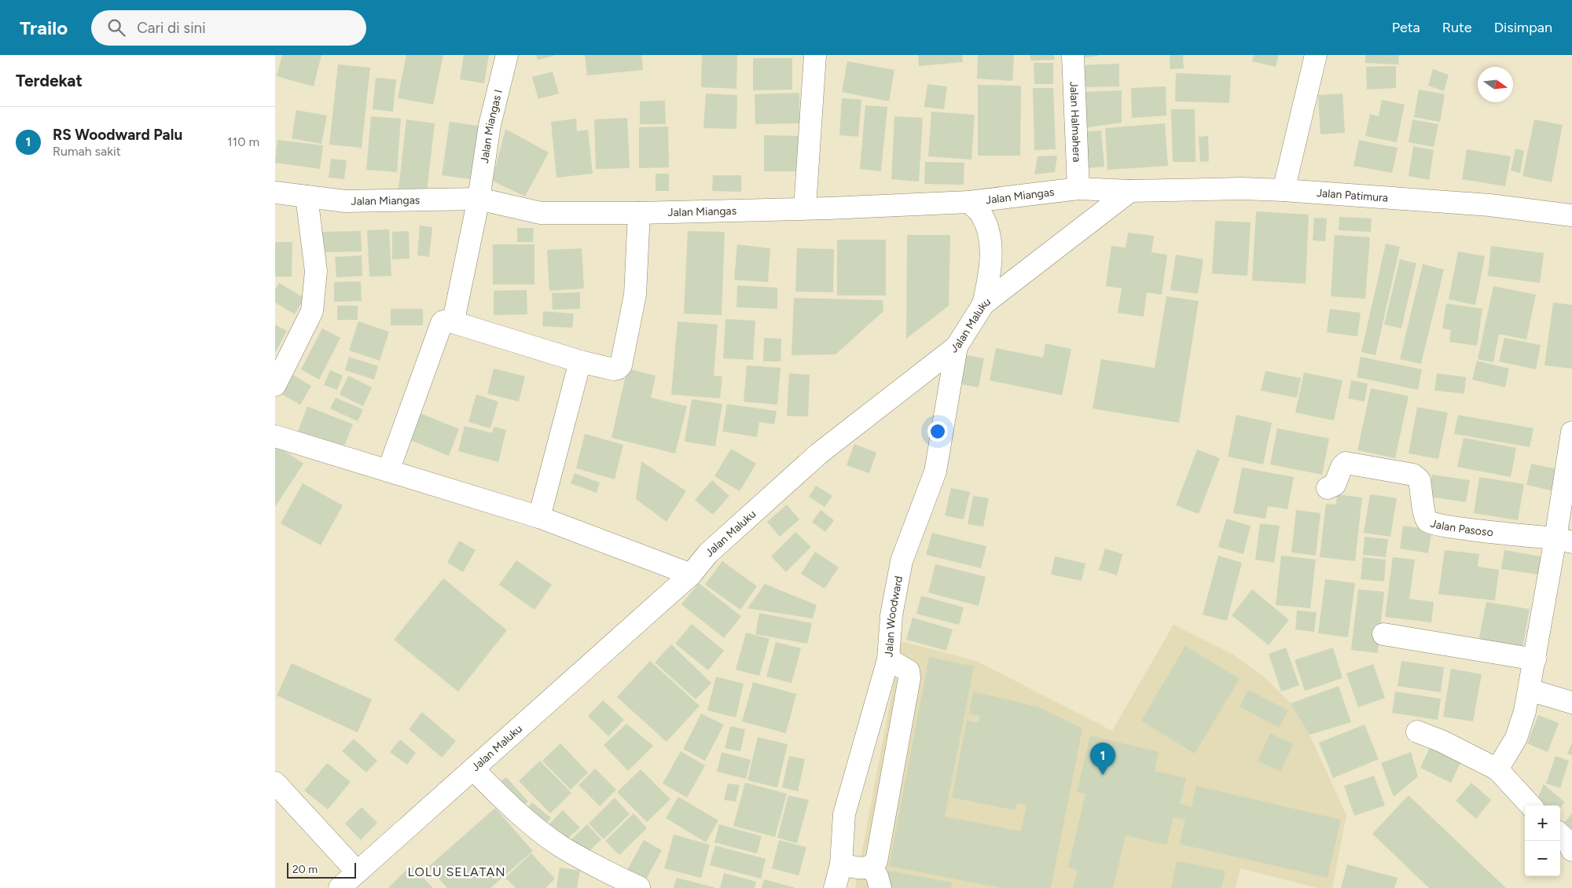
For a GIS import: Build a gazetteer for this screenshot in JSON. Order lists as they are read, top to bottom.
{
  "streets": {
    "street": [
      "Jalan Halmahera",
      "Jalan Miangas I",
      "Jalan Patimura",
      "Jalan Miangas",
      "Jalan Maluku",
      "Jalan Pasoso",
      "Jalan Woodward"
    ]
  },
  "crossings": [
    ["Jalan Halmahera", "Jalan Miangas"],
    ["Jalan Miangas I", "Jalan Miangas"],
    ["Jalan Patimura", "Jalan Miangas"],
    ["Jalan Patimura", "Jalan Maluku"],
    ["Jalan Miangas", "Jalan Maluku"],
    ["Jalan Maluku", "Jalan Woodward"]
  ],
  "districts": ["LOLU SELATAN"],
  "scale_bar": "20 m",
  "north": "right",
  "page": {
    "header": "Trailo",
    "search": "Cari di sini",
    "nav": ["Peta", "Rute", "Disimpan"],
    "heading": "Terdekat",
    "list": [
      {
        "mark": "1",
        "name": "RS Woodward Palu",
        "note": "Rumah sakit",
        "value": "110 m"
      }
    ],
    "pins": "1",
    "map_buttons": ["+", "−"],
    "scale": "20 m"
  }
}
